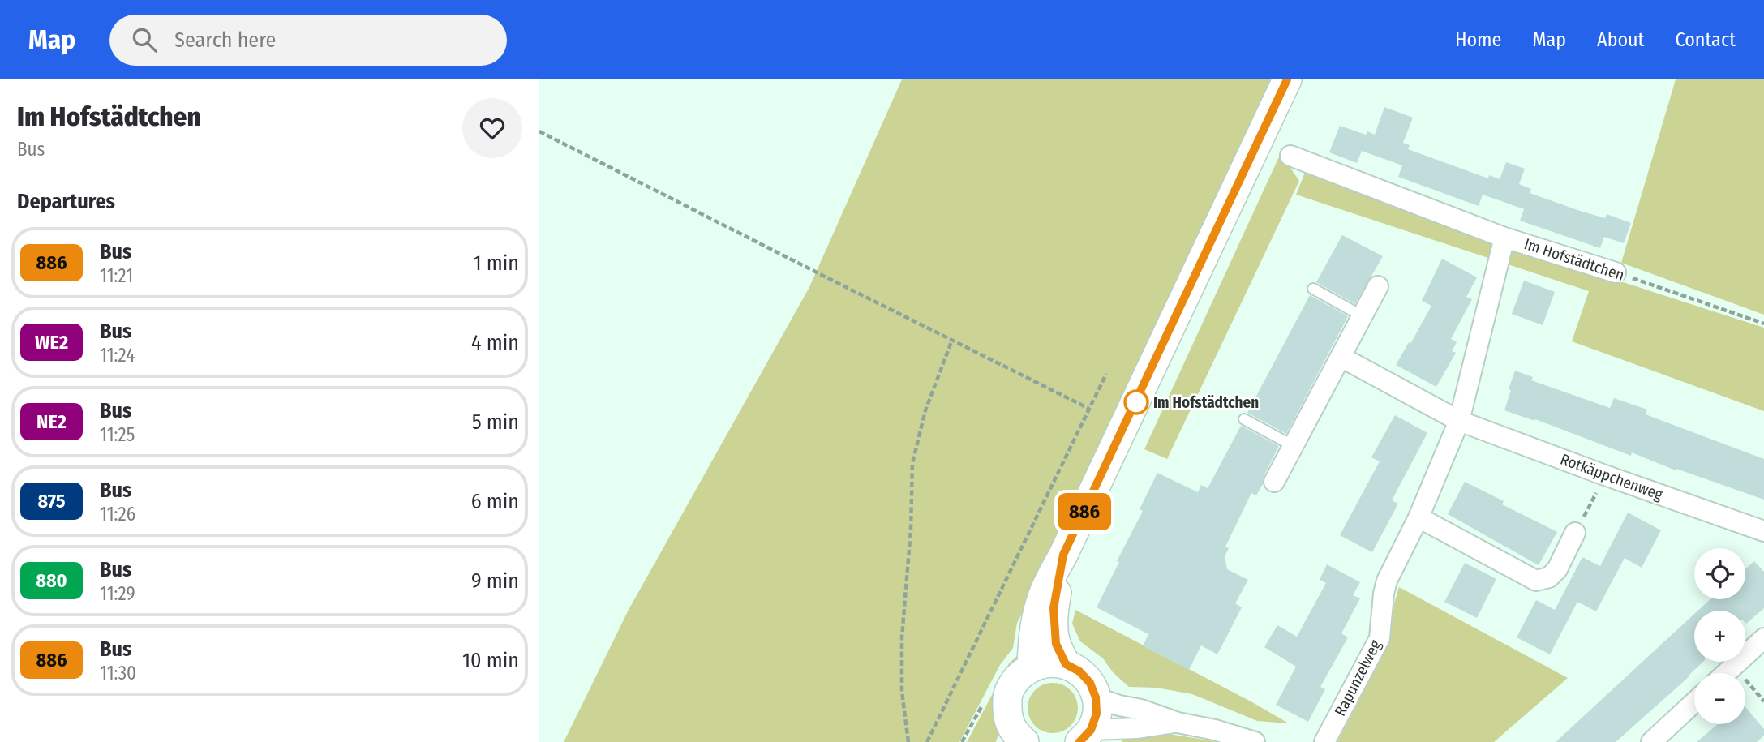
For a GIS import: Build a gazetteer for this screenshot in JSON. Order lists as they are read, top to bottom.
{
  "streets": {
    "street": ["Im Hofstädtchen", "Rotkäppchenweg", "Rapunzelweg"]
  },
  "crossings": [
    ["Im Hofstädtchen", "Rapunzelweg"],
    ["Rotkäppchenweg", "Rapunzelweg"]
  ],
  "places": ["Im Hofstädtchen"],
  "lines": ["bus line 886"],
  "page": {
    "header": "Map",
    "search": "Search here",
    "nav": [
      "Home",
      "Map",
      "About",
      "Contact"
    ],
    "heading": [
      ["Im Hofstädtchen", "Bus"],
      "Departures"
    ],
    "on_map": "886",
    "list": [
      {
        "mark": "886",
        "name": "Bus",
        "note": "11:21",
        "value": "1 min"
      },
      {
        "mark": "WE2",
        "name": "Bus",
        "note": "11:24",
        "value": "4 min"
      },
      {
        "mark": "NE2",
        "name": "Bus",
        "note": "11:25",
        "value": "5 min"
      },
      {
        "mark": "875",
        "name": "Bus",
        "note": "11:26",
        "value": "6 min"
      },
      {
        "mark": "880",
        "name": "Bus",
        "note": "11:29",
        "value": "9 min"
      },
      {
        "mark": "886",
        "name": "Bus",
        "note": "11:30",
        "value": "10 min"
      }
    ],
    "map_buttons": ["+", "−"]
  }
}
